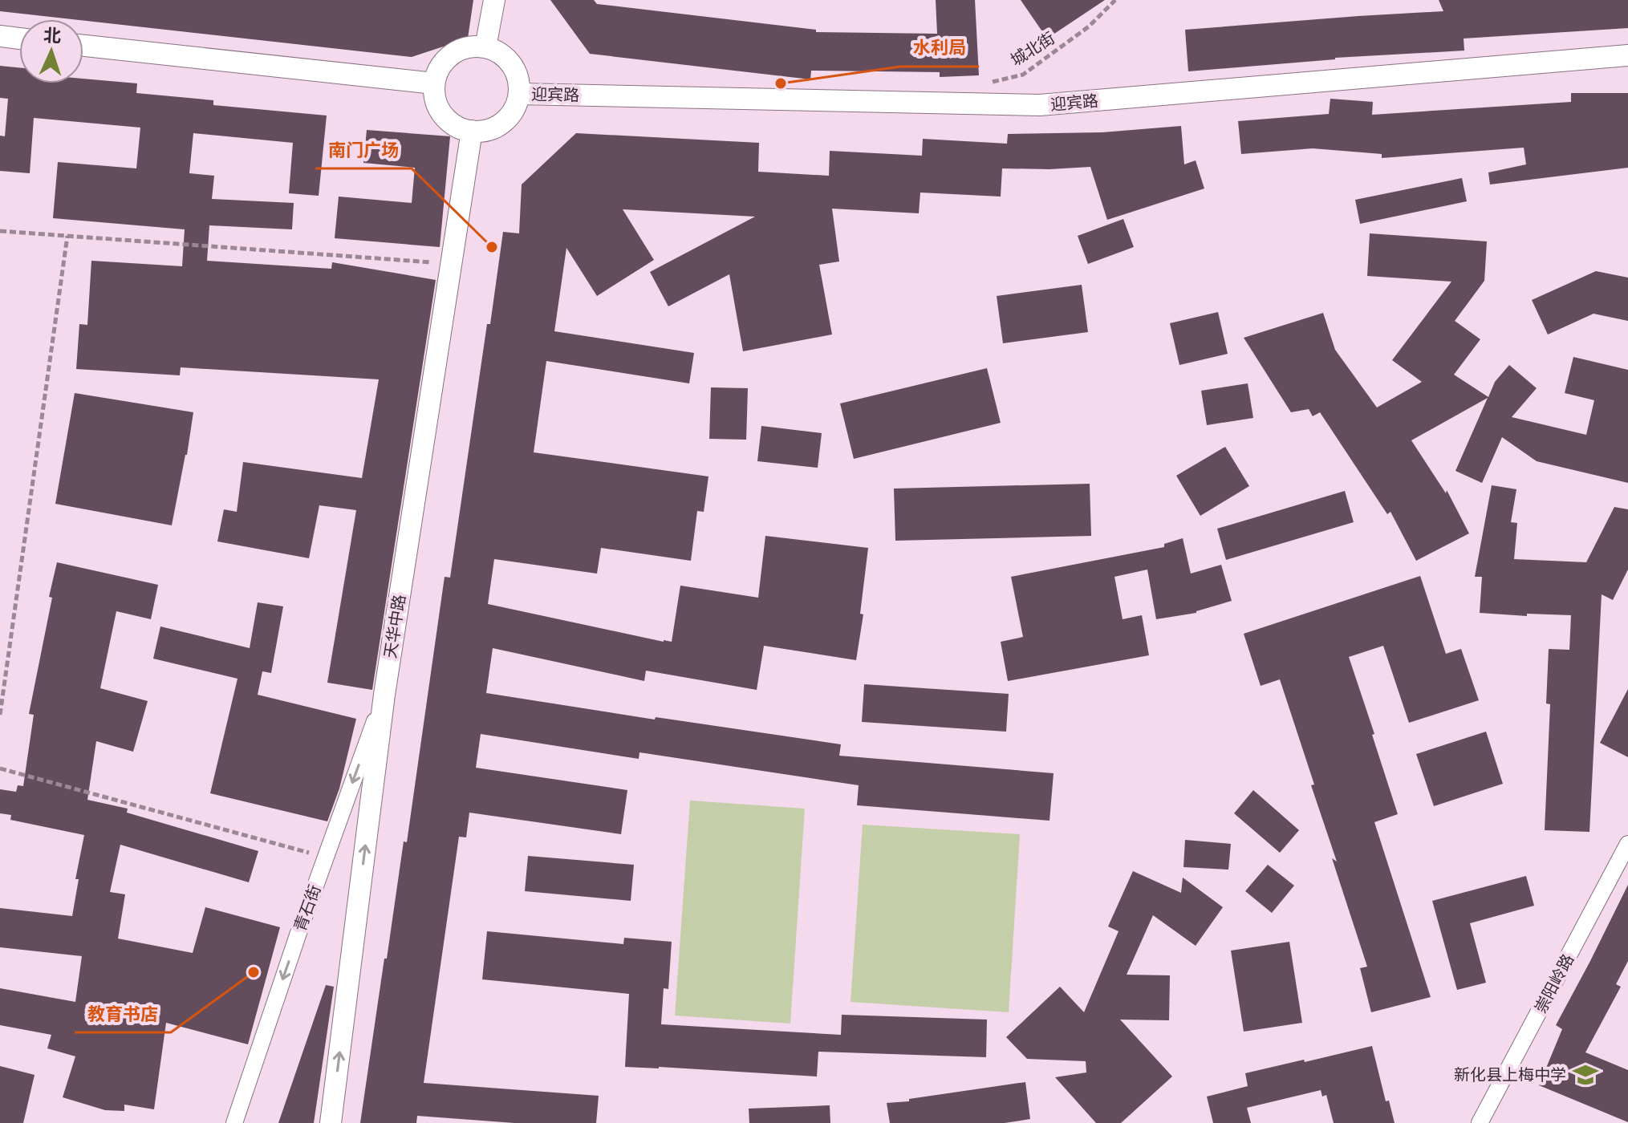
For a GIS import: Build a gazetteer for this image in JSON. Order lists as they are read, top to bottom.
{
  "streets": {
    "street": [
      "迎宾路",
      "天华中路",
      "青石街",
      "崇阳岭路"
    ],
    "path": ["城北街"]
  },
  "crossings": [
    ["迎宾路", "天华中路"],
    ["天华中路", "青石街"]
  ],
  "one_way": ["天华中路", "青石街"],
  "places": {
    "other": ["水利局", "南门广场", "教育书店"],
    "school or university": ["新化县上梅中学"]
  },
  "north": "top"
}
